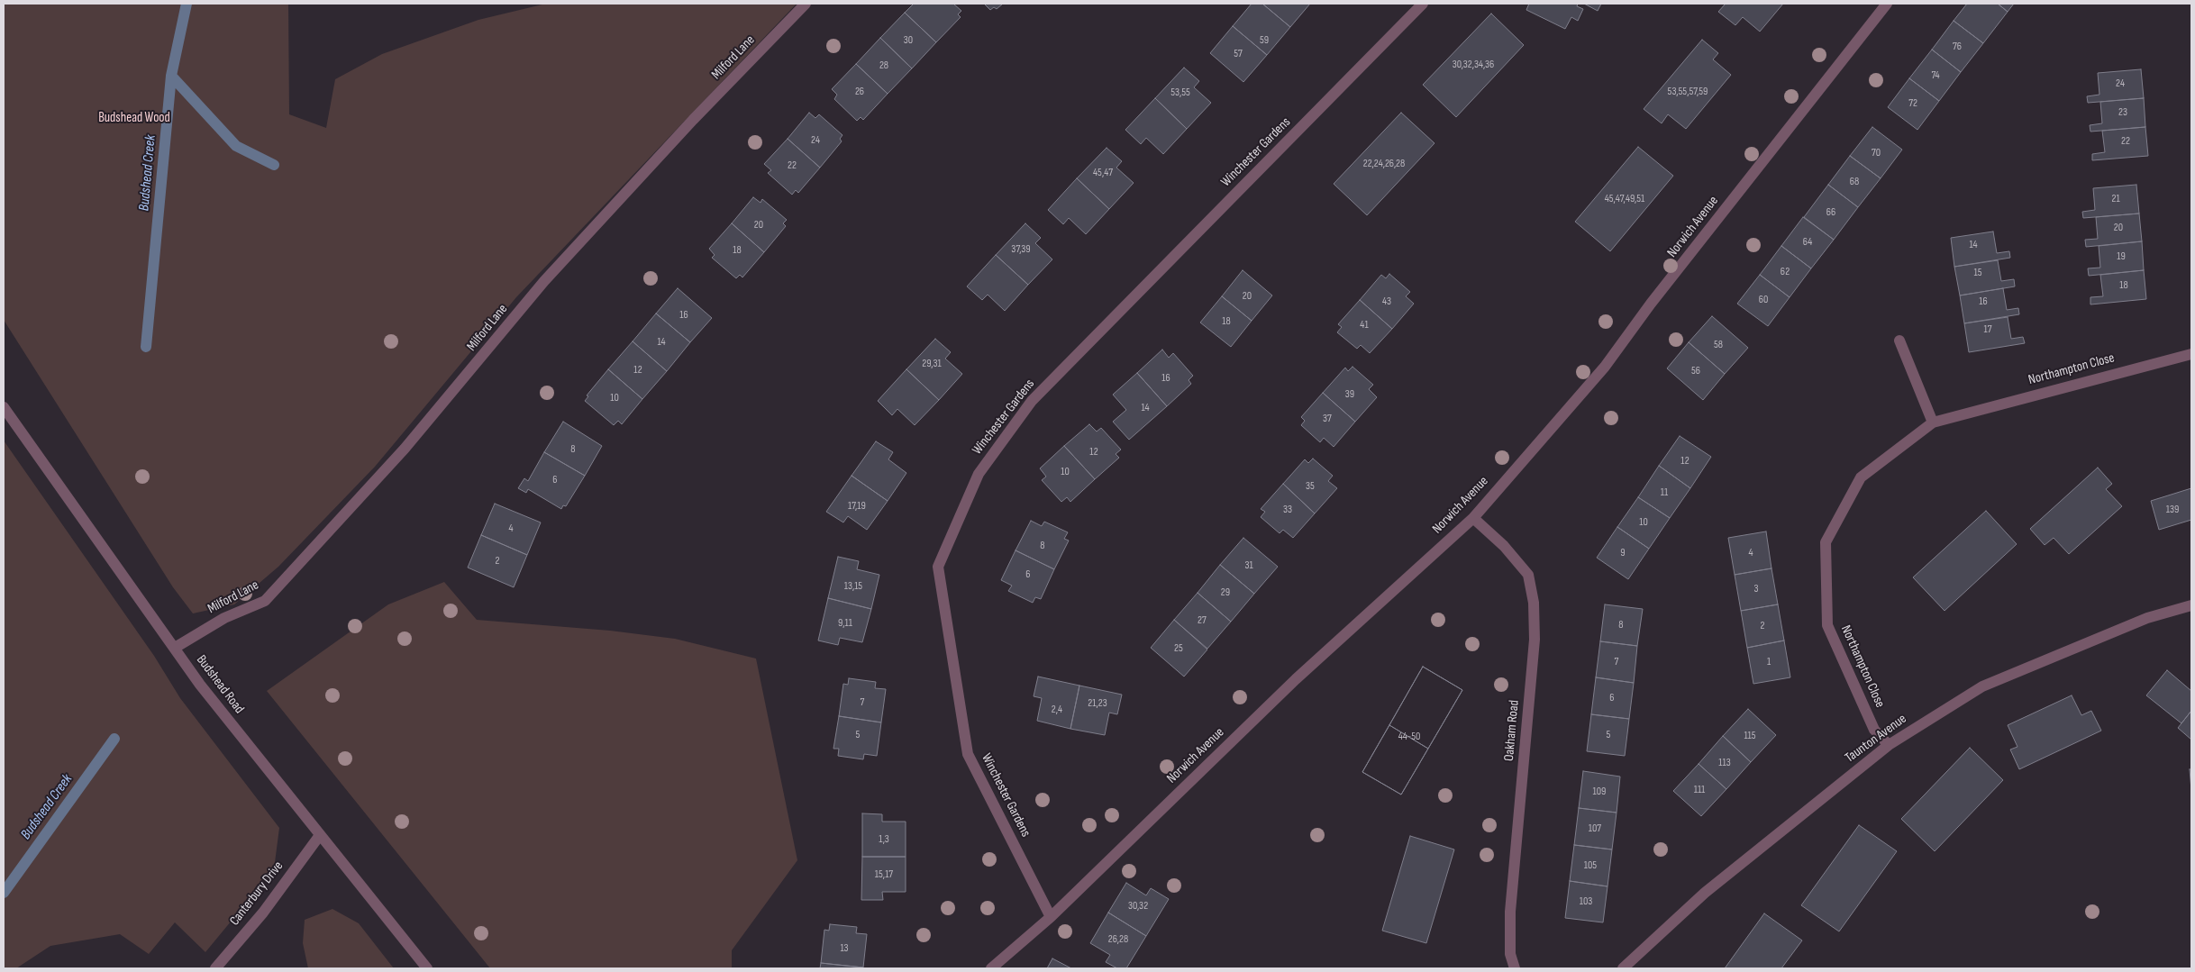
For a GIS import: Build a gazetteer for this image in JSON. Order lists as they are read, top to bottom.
{
  "streets": {
    "street": [
      "Milford Lane",
      "Winchester Gardens",
      "Norwich Avenue",
      "Northampton Close",
      "Budshead Road",
      "Oakham Road",
      "Taunton Avenue",
      "Canterbury Drive"
    ]
  },
  "crossings": [
    ["Milford Lane", "Budshead Road"],
    ["Winchester Gardens", "Norwich Avenue"],
    ["Norwich Avenue", "Oakham Road"],
    ["Northampton Close", "Taunton Avenue"],
    ["Budshead Road", "Canterbury Drive"]
  ],
  "water": ["Budshead Creek"],
  "parks": ["Budshead Wood"],
  "house_numbers": [
    "30",
    "59",
    "76",
    "57",
    "30,32,34,36",
    "28",
    "74",
    "24",
    "26",
    "53,55,57,59",
    "53,55",
    "72",
    "23",
    "24",
    "22",
    "70",
    "22,24,26,28",
    "22",
    "45,47",
    "68",
    "45,47,49,51",
    "21",
    "66",
    "20",
    "20",
    "64",
    "14",
    "37,39",
    "18",
    "19",
    "62",
    "15",
    "18",
    "20",
    "60",
    "43",
    "16",
    "16",
    "18",
    "41",
    "17",
    "14",
    "58",
    "29,31",
    "12",
    "56",
    "16",
    "39",
    "10",
    "14",
    "37",
    "8",
    "12",
    "12",
    "10",
    "6",
    "35",
    "11",
    "17,19",
    "33",
    "139",
    "10",
    "4",
    "8",
    "9",
    "4",
    "2",
    "31",
    "6",
    "13,15",
    "3",
    "29",
    "27",
    "9,11",
    "8",
    "2",
    "25",
    "7",
    "1",
    "6",
    "7",
    "21,23",
    "2,4",
    "5",
    "5",
    "115",
    "44-50",
    "113",
    "111",
    "109",
    "107",
    "1,3",
    "105",
    "15,17",
    "103",
    "30,32",
    "26,28",
    "13"
  ]
}
